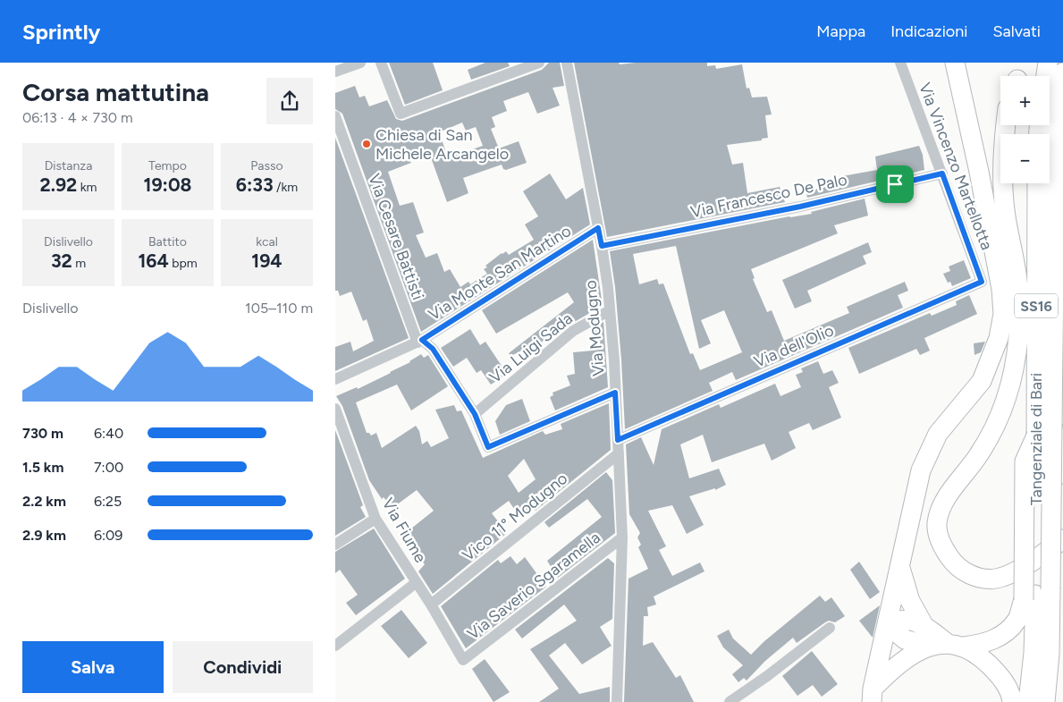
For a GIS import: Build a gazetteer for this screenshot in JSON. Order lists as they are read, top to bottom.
{
  "streets": {
    "highway": ["SS16", "Tangenziale di Bari"],
    "street": [
      "Via Vincenzo Martellotta",
      "Via Francesco De Palo",
      "Via Cesare Battisti",
      "Via Monte San Martino",
      "Via Modugno",
      "Via dell'Olio",
      "Via Luigi Sada",
      "Vico 11° Modugno",
      "Via Fiume",
      "Via Saverio Sgaramella"
    ]
  },
  "crossings": [
    ["Via Vincenzo Martellotta", "Via Francesco De Palo"],
    ["Via Vincenzo Martellotta", "Via dell'Olio"],
    ["Via Francesco De Palo", "Via Modugno"],
    ["Via Cesare Battisti", "Via Monte San Martino"],
    ["Via Cesare Battisti", "Via Modugno"],
    ["Via Cesare Battisti", "Via Luigi Sada"],
    ["Via Monte San Martino", "Via Modugno"],
    ["Via Modugno", "Via dell'Olio"],
    ["Via Modugno", "Via Luigi Sada"],
    ["Via Modugno", "Vico 11° Modugno"],
    ["Via Modugno", "Via Saverio Sgaramella"],
    ["Vico 11° Modugno", "Via Fiume"],
    ["Via Fiume", "Via Saverio Sgaramella"]
  ],
  "places": ["Chiesa di San Michele Arcangelo"],
  "page": {
    "header": "Sprintly",
    "nav": ["Mappa", "Indicazioni", "Salvati"],
    "heading": ["Corsa mattutina", "06:13 · 4 × 730 m"],
    "map_buttons": ["+", "−"],
    "stats": [
      ["Distanza", "2.92 km"],
      ["Tempo", "19:08"],
      ["Passo", "6:33 /km"],
      ["Dislivello", "32 m"],
      ["Battito", "164 bpm"],
      ["kcal", "194"]
    ],
    "chart": ["Dislivello", "105–110 m"],
    "list": [
      {
        "name": "730 m",
        "note": "6:40"
      },
      {
        "name": "1.5 km",
        "note": "7:00"
      },
      {
        "name": "2.2 km",
        "note": "6:25"
      },
      {
        "name": "2.9 km",
        "note": "6:09"
      }
    ],
    "buttons": ["Salva", "Condividi"]
  }
}
